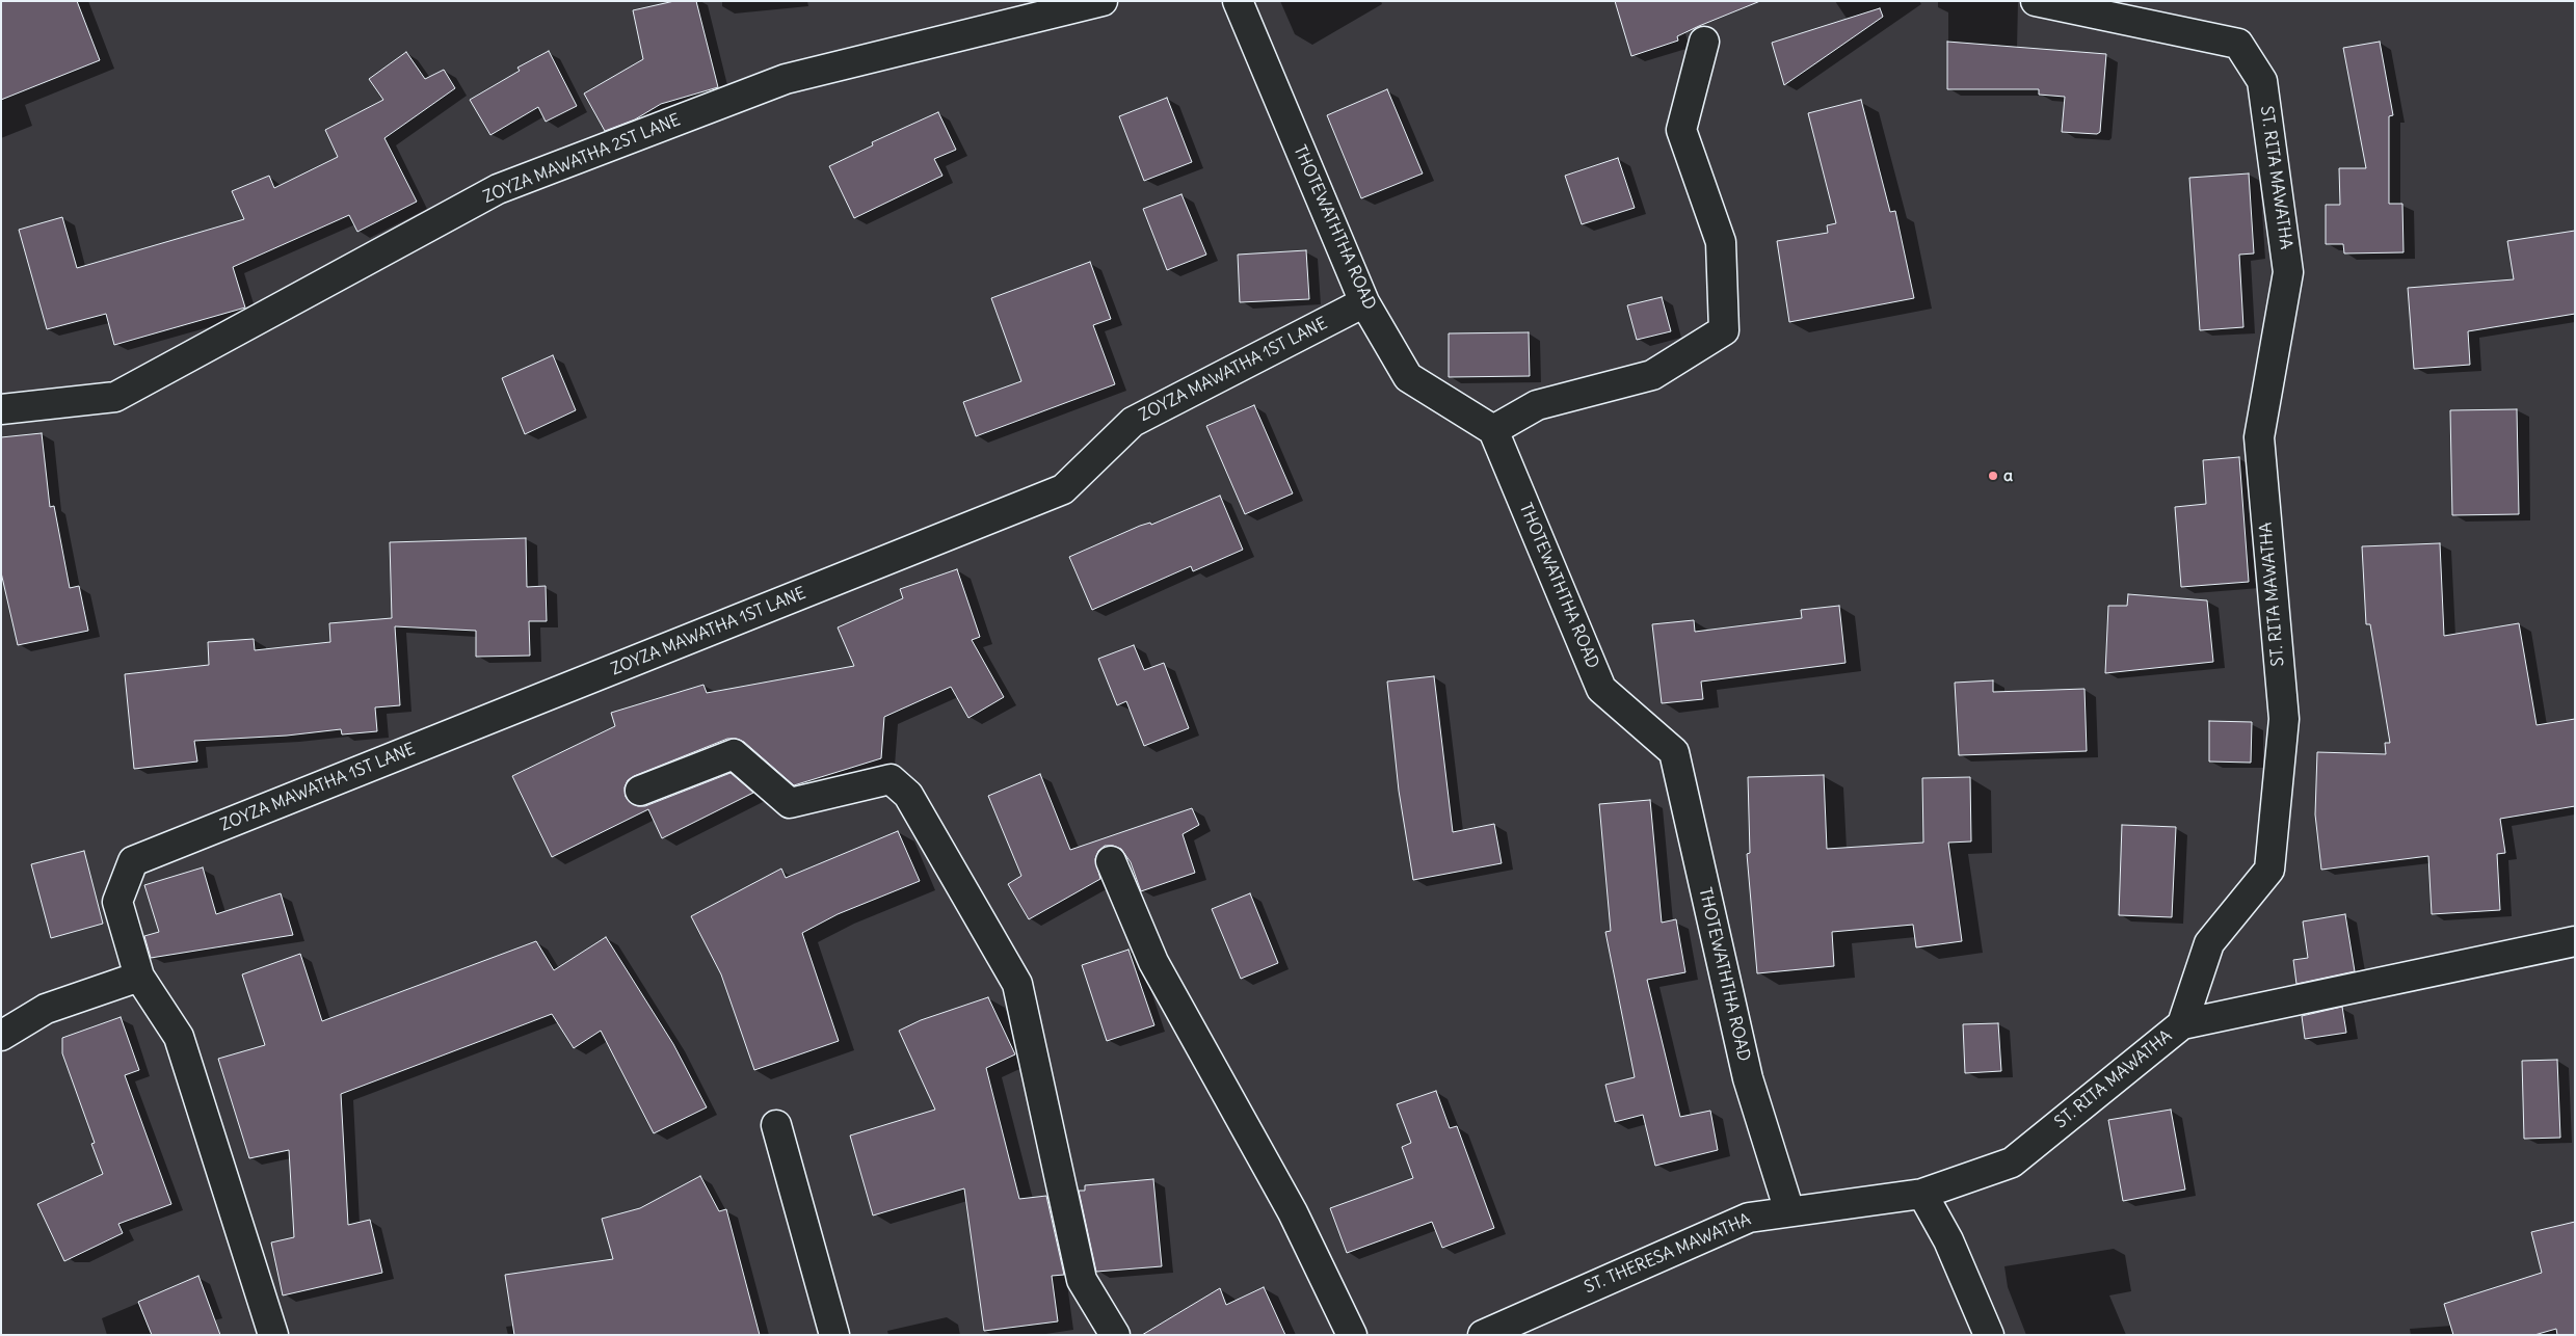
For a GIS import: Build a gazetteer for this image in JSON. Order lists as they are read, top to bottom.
{
  "streets": {
    "street": [
      "ZOYZA MAWATHA 2ST LANE",
      "ST. RITA MAWATHA",
      "THOTEWATHTHA ROAD",
      "ZOYZA MAWATHA 1ST LANE",
      "ST. THERESA MAWATHA"
    ]
  },
  "crossings": [
    ["ST. RITA MAWATHA", "ST. THERESA MAWATHA"],
    ["THOTEWATHTHA ROAD", "ZOYZA MAWATHA 1ST LANE"],
    ["THOTEWATHTHA ROAD", "ST. THERESA MAWATHA"]
  ],
  "places": ["a"]
}
